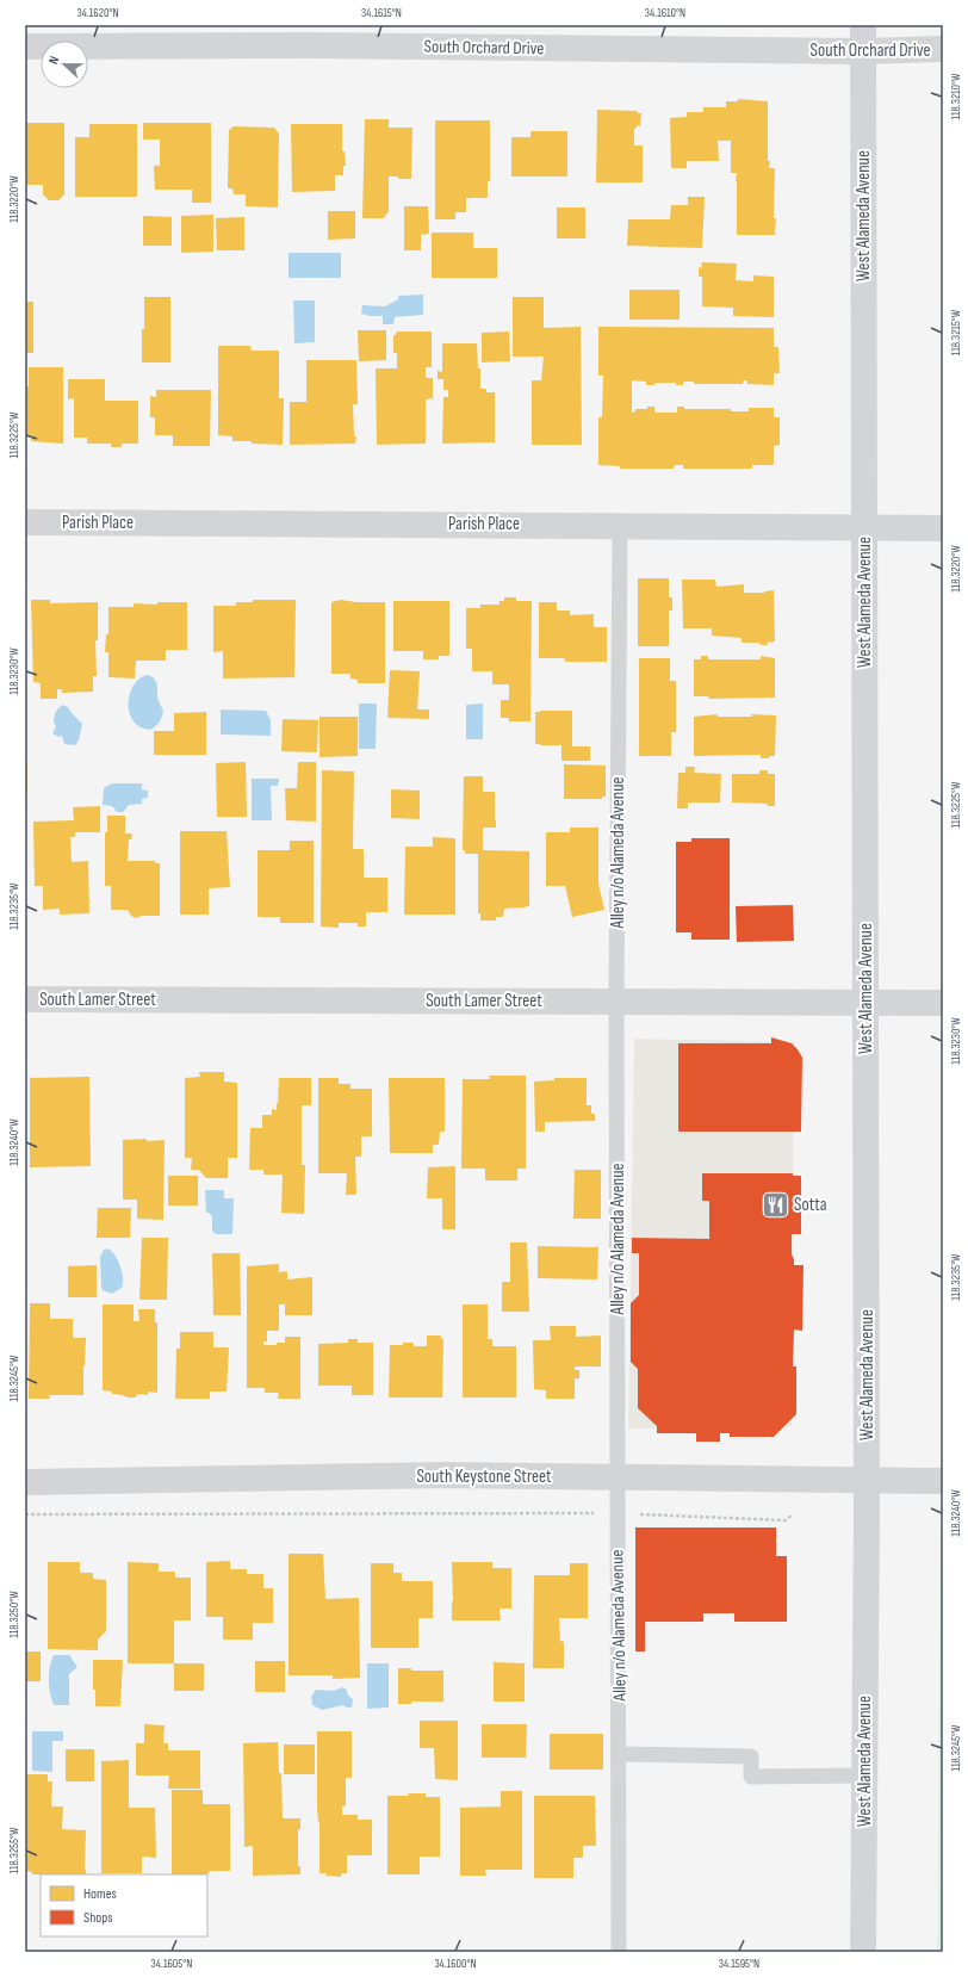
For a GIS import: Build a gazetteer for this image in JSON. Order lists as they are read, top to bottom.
{
  "streets": {
    "main road": ["West Alameda Avenue"],
    "street": [
      "South Orchard Drive",
      "Parish Place",
      "South Lamer Street",
      "South Keystone Street"
    ],
    "lane": ["Alley n/o Alameda Avenue"]
  },
  "crossings": [
    ["South Orchard Drive", "West Alameda Avenue"],
    ["West Alameda Avenue", "Parish Place"],
    ["West Alameda Avenue", "South Lamer Street"],
    ["West Alameda Avenue", "South Keystone Street"],
    ["Parish Place", "Alley n/o Alameda Avenue"],
    ["Alley n/o Alameda Avenue", "South Lamer Street"],
    ["Alley n/o Alameda Avenue", "South Keystone Street"]
  ],
  "places": {
    "restaurant": ["Sotta"]
  },
  "legend": ["Homes", "Shops"],
  "north": "left",
  "coordinates": [
    "34.1620°N",
    "34.1615°N",
    "34.1610°N",
    "118.3210°W",
    "118.3220°W",
    "118.3215°W",
    "118.3225°W",
    "118.3230°W",
    "118.3235°W",
    "118.3240°W",
    "118.3245°W",
    "118.3250°W",
    "118.3255°W",
    "34.1605°N",
    "34.1600°N",
    "34.1595°N"
  ]
}
